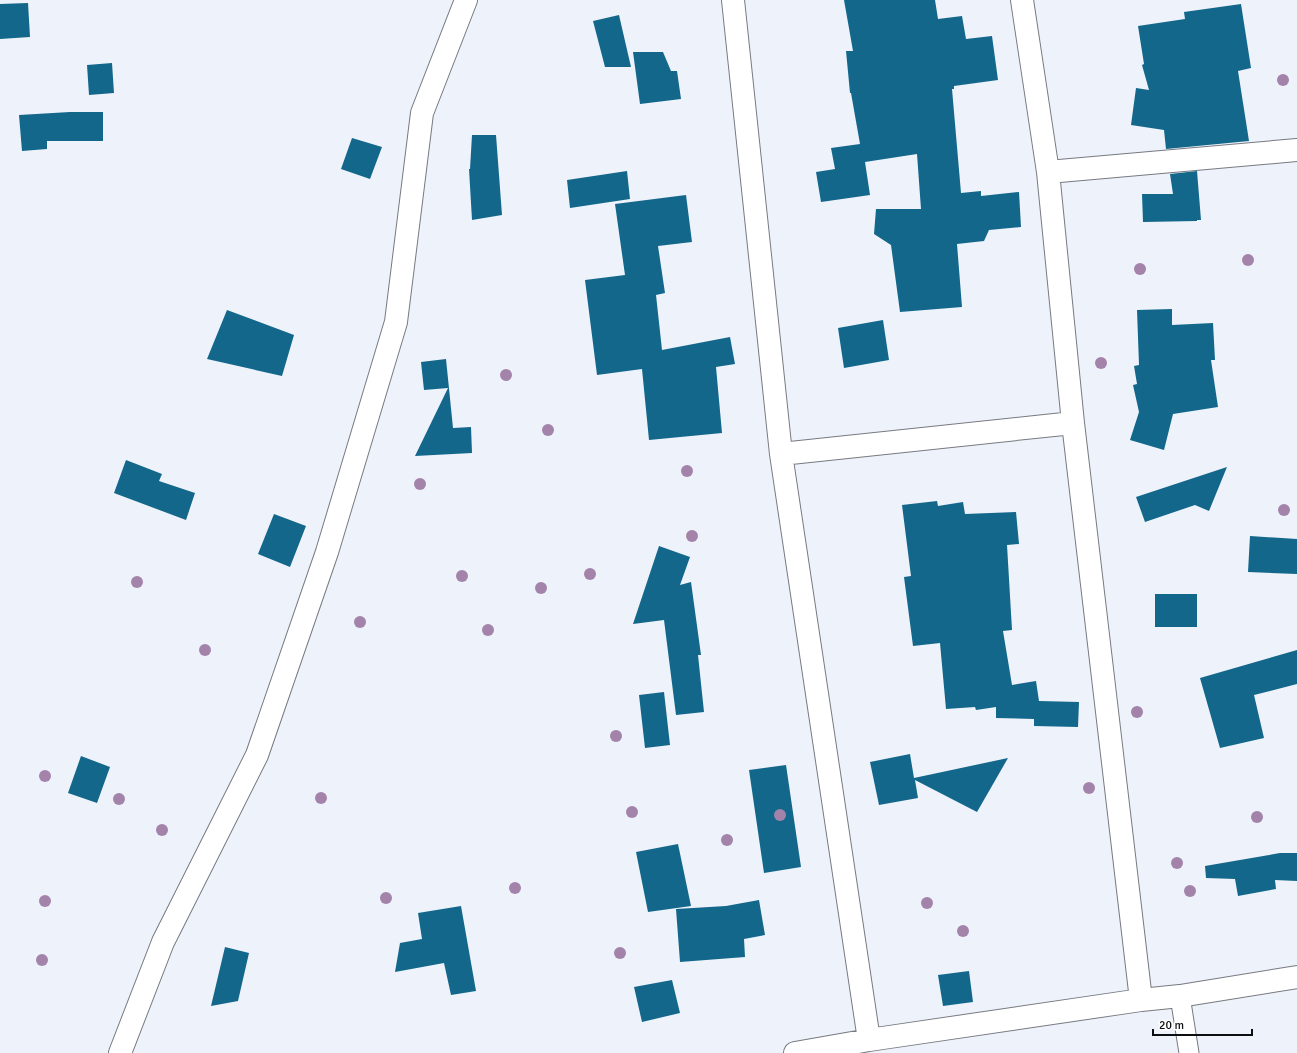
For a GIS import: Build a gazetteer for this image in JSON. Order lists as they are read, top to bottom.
{
  "scale_bar": "20 m"
}
